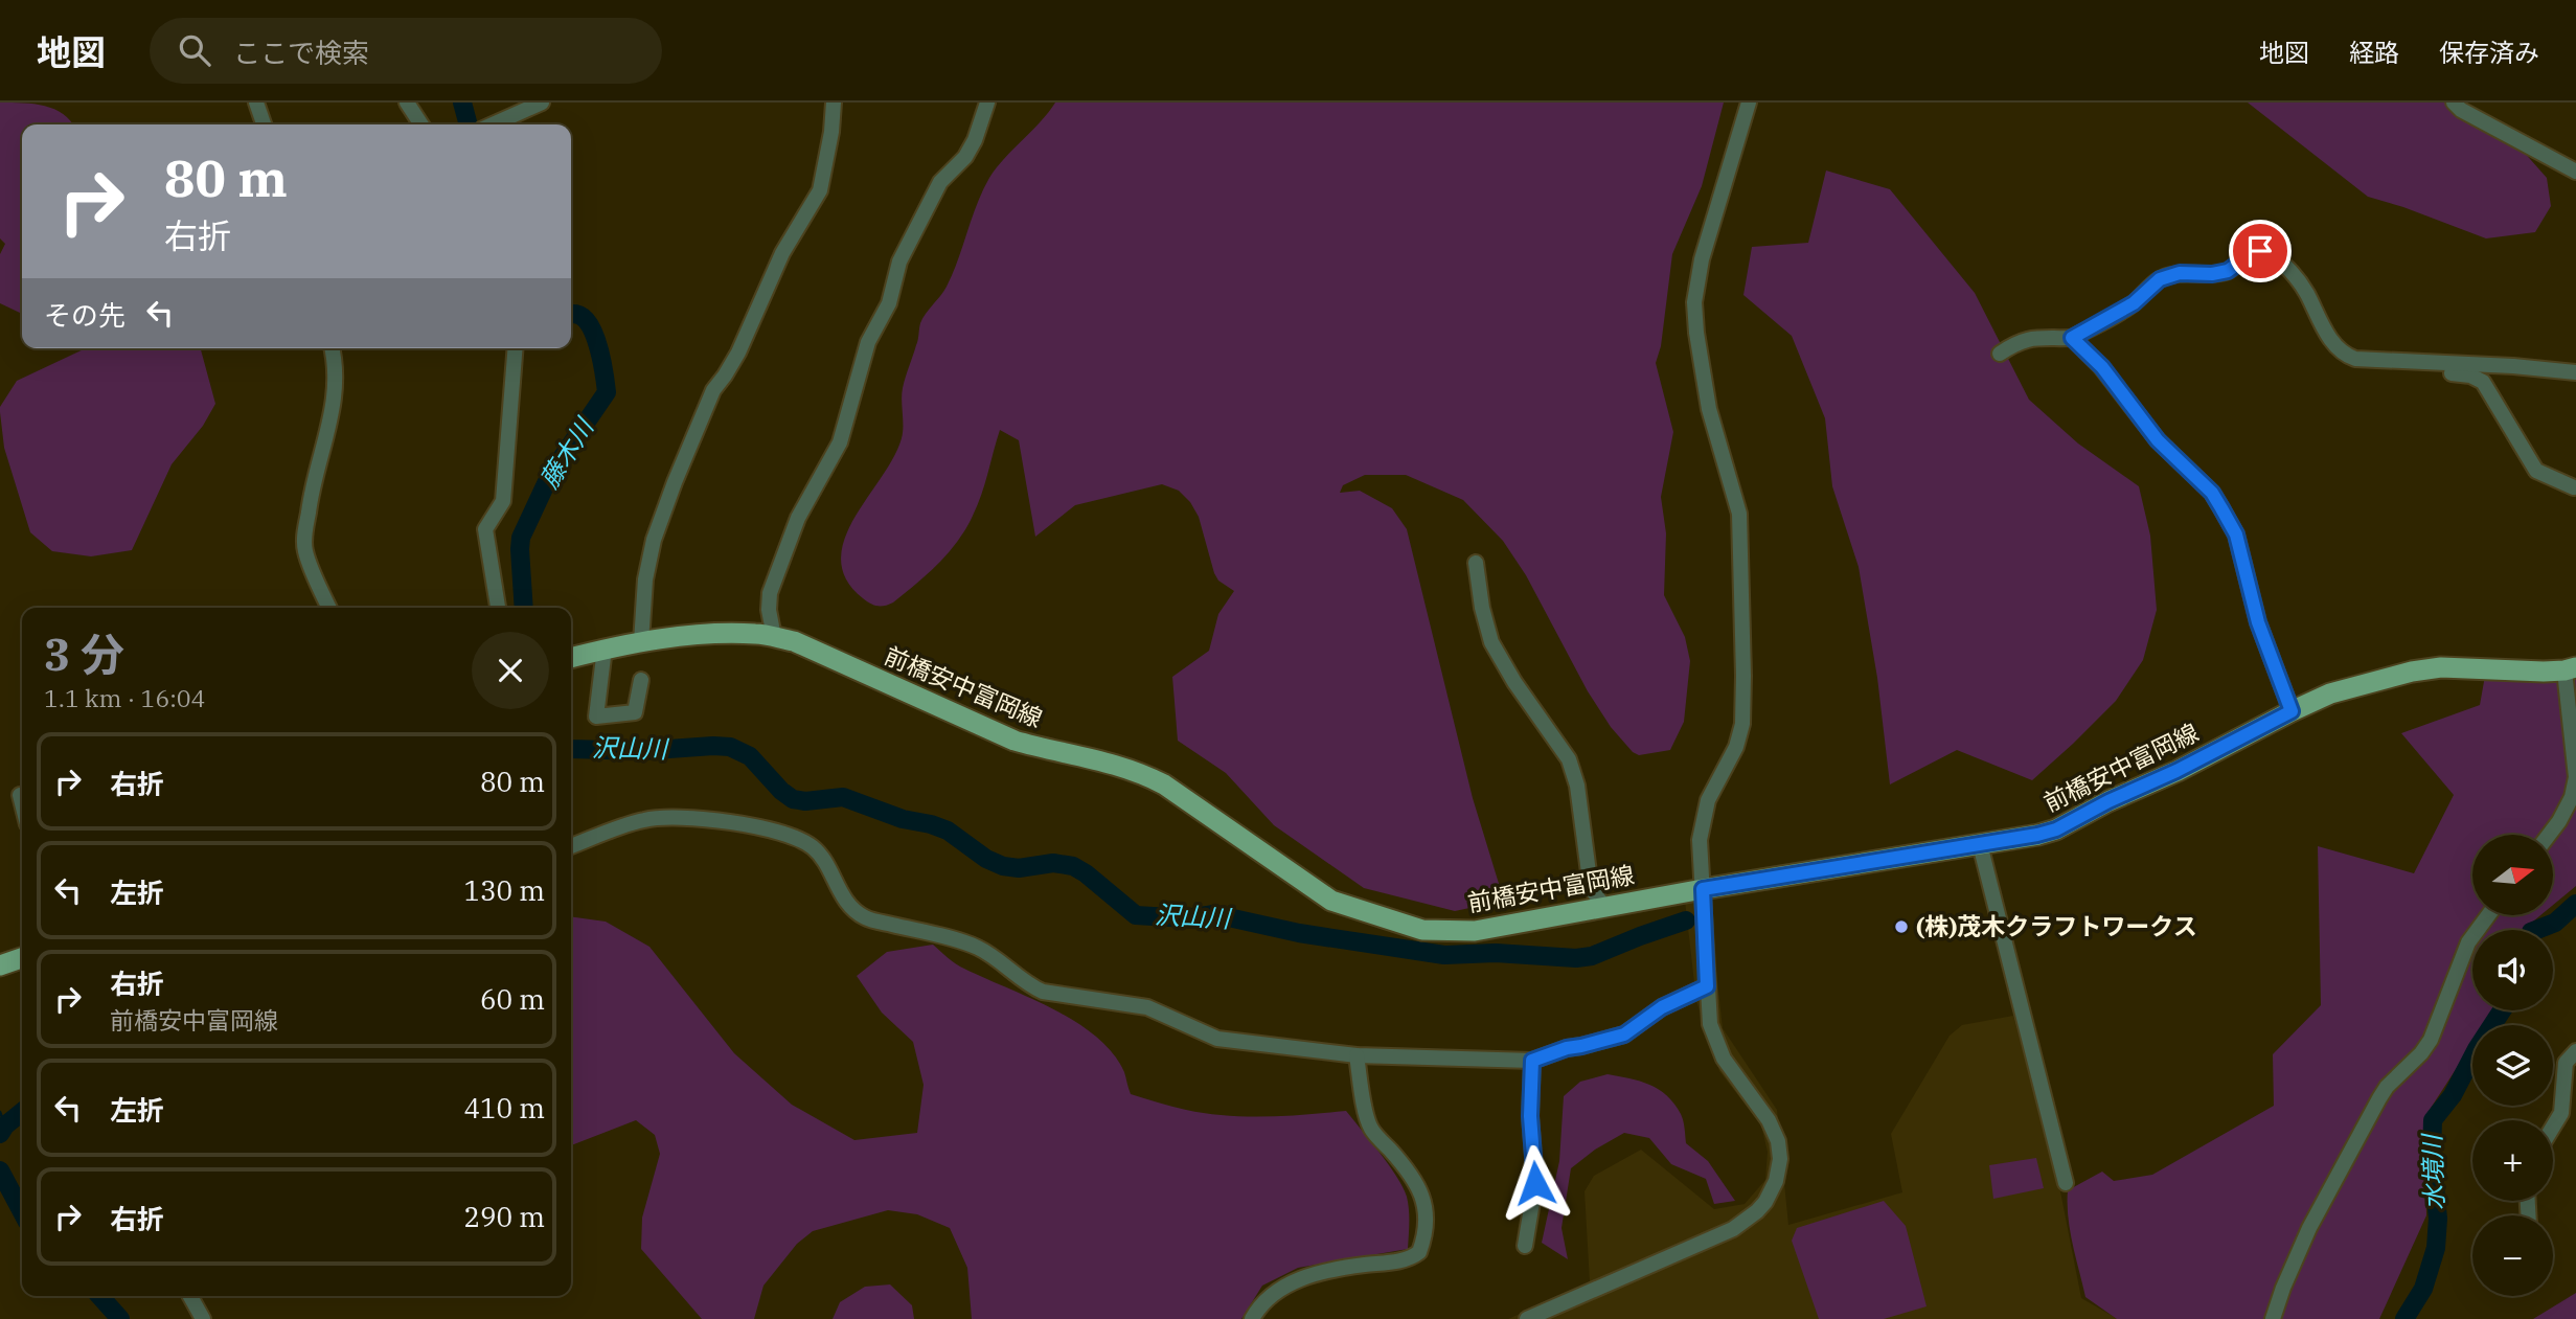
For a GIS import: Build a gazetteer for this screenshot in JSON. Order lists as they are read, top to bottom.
{
  "streets": {
    "main road": ["前橋安中富岡線"]
  },
  "water": ["藤木川", "沢山川", "水境川"],
  "places": ["(株)茂木クラフトワークス"],
  "north": "right",
  "page": {
    "header": "地図",
    "search": "ここで検索",
    "nav": ["地図", "経路", "保存済み"],
    "turn": ["80 m", "右折"],
    "then": "その先",
    "heading": ["3 分", "1.1 km · 16:04"],
    "list": [
      {
        "name": "右折",
        "value": "80 m"
      },
      {
        "name": "左折",
        "value": "130 m"
      },
      {
        "name": "右折",
        "note": "前橋安中富岡線",
        "value": "60 m"
      },
      {
        "name": "左折",
        "value": "410 m"
      },
      {
        "name": "右折",
        "value": "290 m"
      }
    ],
    "map_buttons": ["+", "−"]
  }
}
